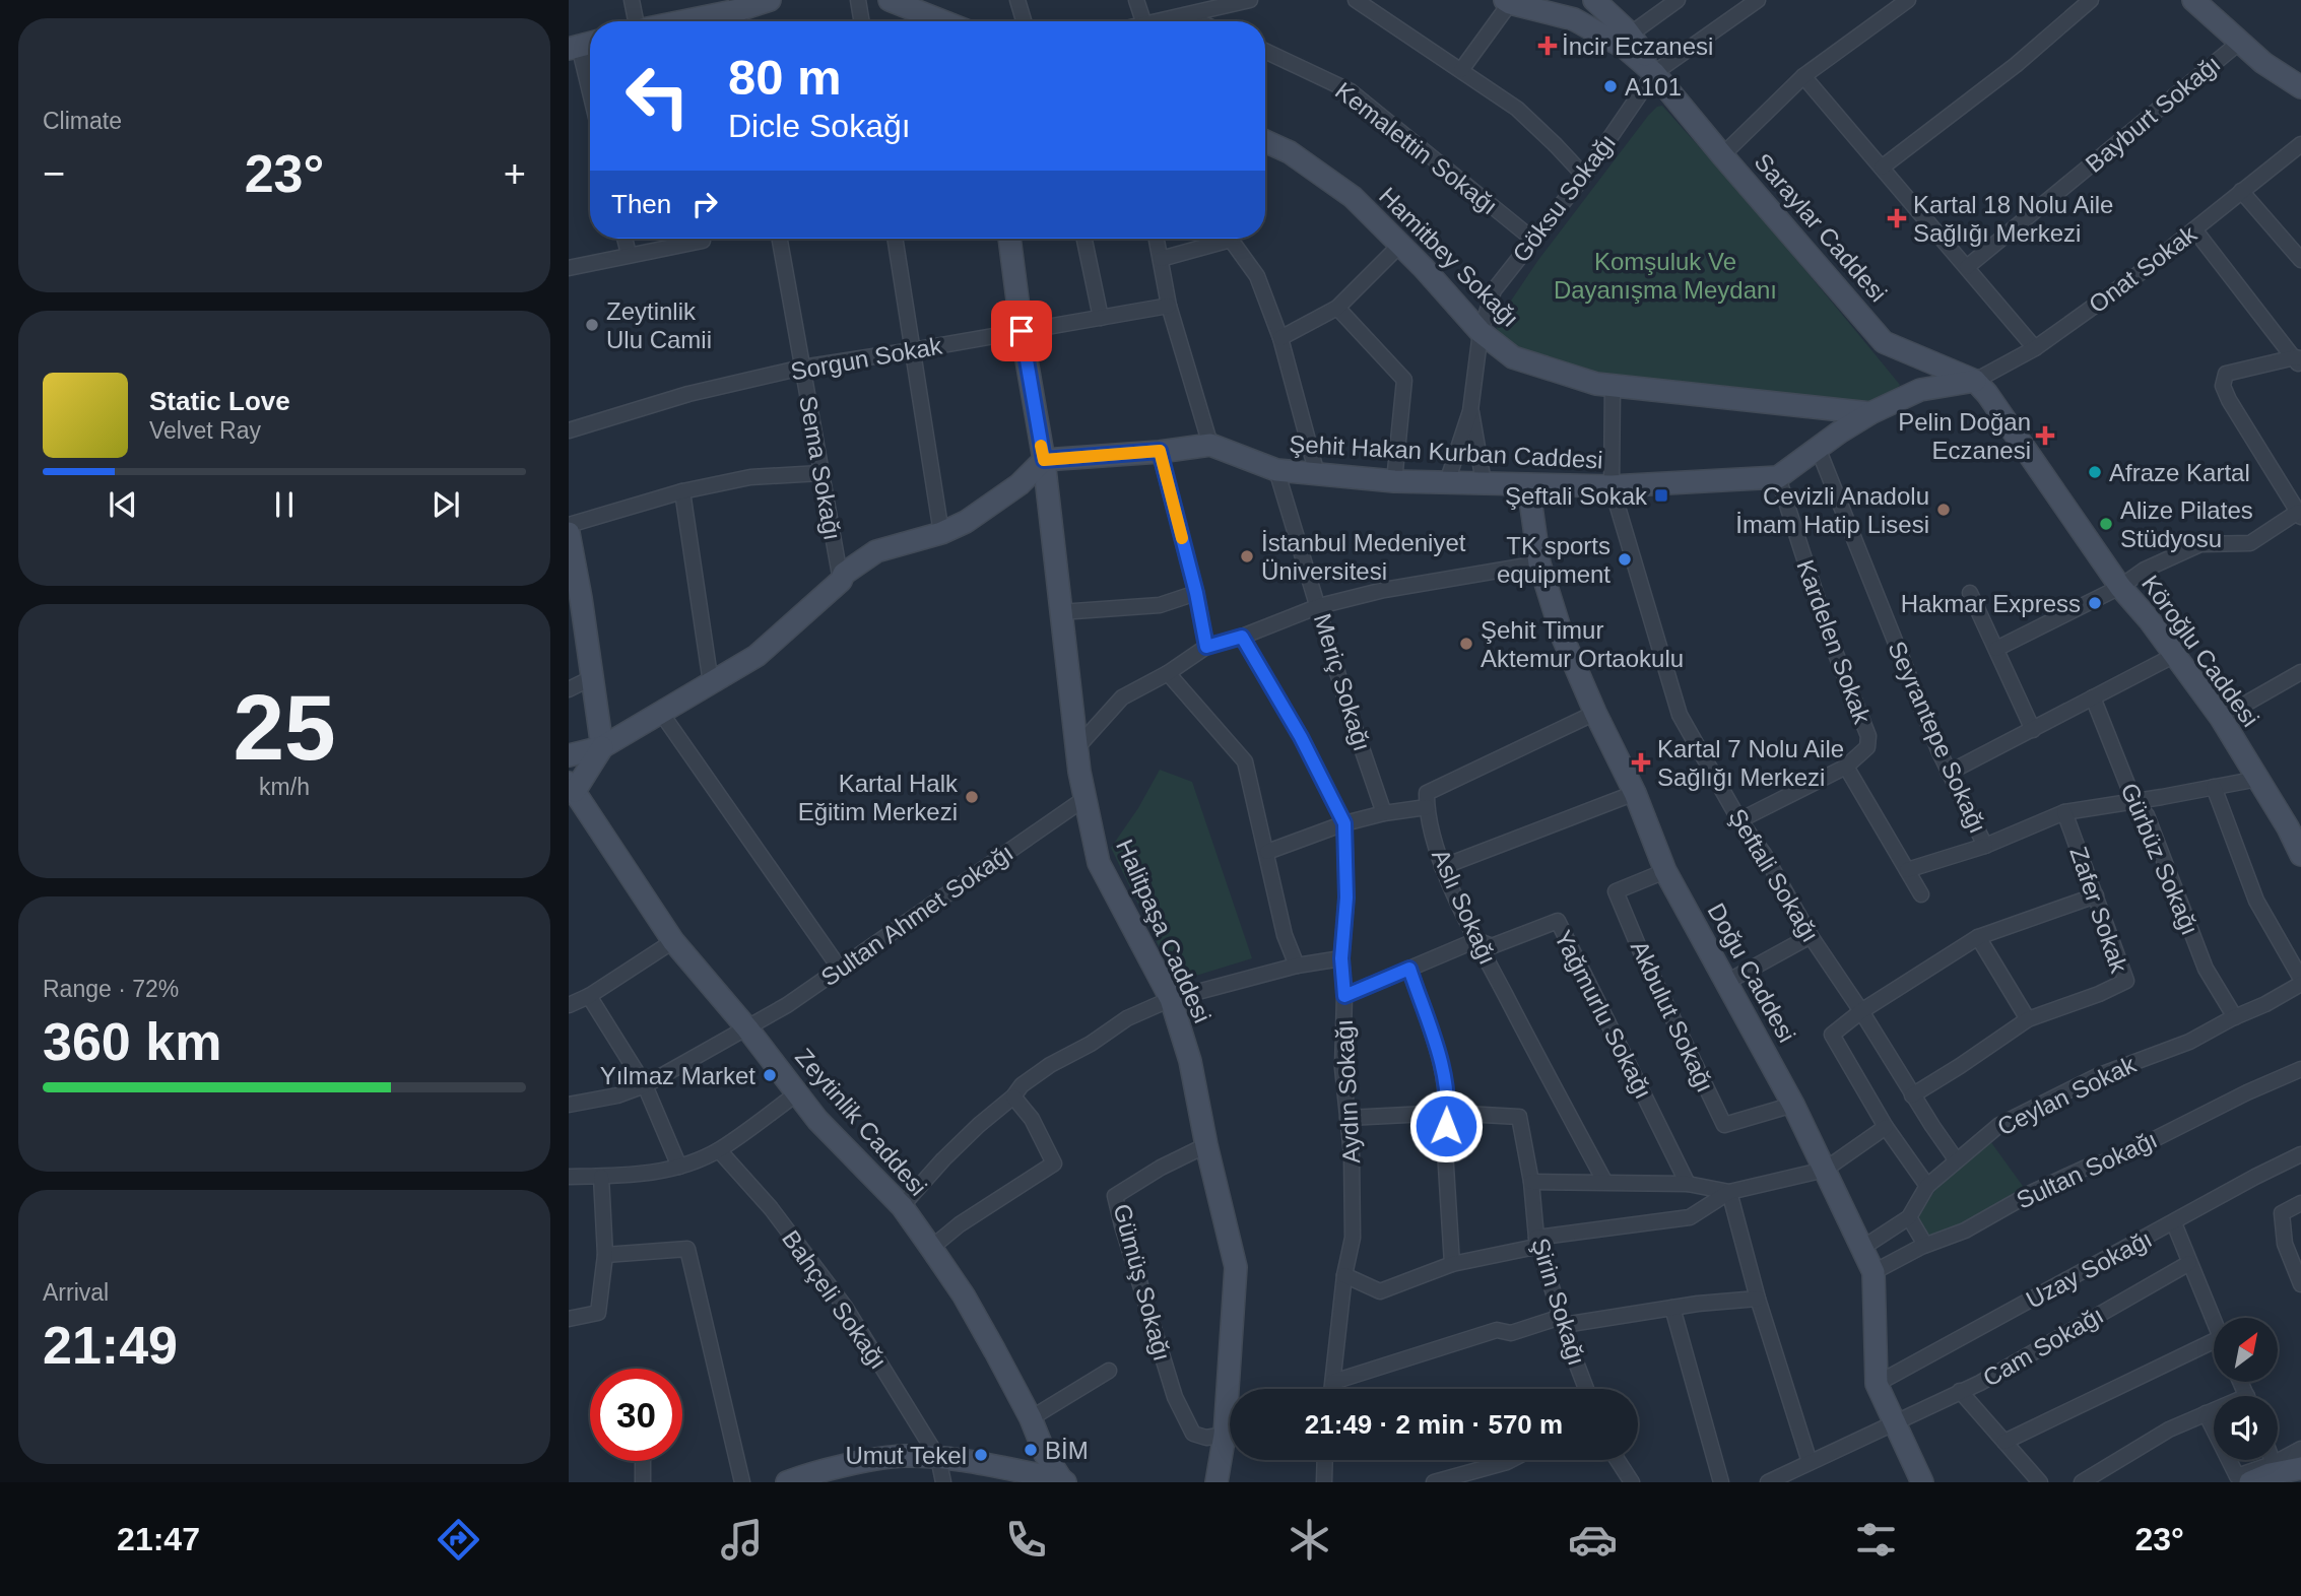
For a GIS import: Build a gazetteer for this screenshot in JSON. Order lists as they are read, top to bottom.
{
  "streets": {
    "street": [
      "Bayburt Sokağı",
      "Kemalettin Sokağı",
      "Göksu Sokağı",
      "Saraylar Caddesi",
      "Hamitbey Sokağı",
      "Onat Sokak",
      "Sorgun Sokak",
      "Şehit Hakan Kurban Caddesi",
      "Sema Sokağı",
      "Kardelen Sokak",
      "Köroğlu Caddesi",
      "Meriç Sokağı",
      "Seyrantepe Sokağı",
      "Gürbüz Sokağı",
      "Şeftali Sokağı",
      "Aslı Sokağı",
      "Zafer Sokak",
      "Sultan Ahmet Sokağı",
      "Halitpaşa Caddesi",
      "Doğu Caddesi",
      "Yağmurlu Sokağı",
      "Akbulut Sokağı",
      "Aydın Sokağı",
      "Ceylan Sokak",
      "Zeytinlik Caddesi",
      "Sultan Sokağı",
      "Uzay Sokağı",
      "Gümüş Sokağı",
      "Bahçeli Sokağı",
      "Şirin Sokağı",
      "Cam Sokağı"
    ]
  },
  "crossings": [
    ["Kemalettin Sokağı", "Göksu Sokağı"],
    ["Göksu Sokağı", "Saraylar Caddesi"],
    ["Göksu Sokağı", "Hamitbey Sokağı"],
    ["Göksu Sokağı", "Şehit Hakan Kurban Caddesi"],
    ["Saraylar Caddesi", "Onat Sokak"],
    ["Saraylar Caddesi", "Köroğlu Caddesi"],
    ["Hamitbey Sokağı", "Şeftali Sokağı"],
    ["Onat Sokak", "Köroğlu Caddesi"],
    ["Sorgun Sokak", "Sema Sokağı"],
    ["Sorgun Sokak", "Halitpaşa Caddesi"],
    ["Şehit Hakan Kurban Caddesi", "Kardelen Sokak"],
    ["Şehit Hakan Kurban Caddesi", "Meriç Sokağı"],
    ["Şehit Hakan Kurban Caddesi", "Şeftali Sokağı"],
    ["Şehit Hakan Kurban Caddesi", "Halitpaşa Caddesi"],
    ["Şehit Hakan Kurban Caddesi", "Doğu Caddesi"],
    ["Kardelen Sokak", "Şeftali Sokağı"],
    ["Köroğlu Caddesi", "Seyrantepe Sokağı"],
    ["Seyrantepe Sokağı", "Gürbüz Sokağı"],
    ["Seyrantepe Sokağı", "Zafer Sokak"],
    ["Gürbüz Sokağı", "Ceylan Sokak"],
    ["Şeftali Sokağı", "Zafer Sokak"],
    ["Şeftali Sokağı", "Ceylan Sokak"],
    ["Aslı Sokağı", "Yağmurlu Sokağı"],
    ["Sultan Ahmet Sokağı", "Halitpaşa Caddesi"],
    ["Sultan Ahmet Sokağı", "Zeytinlik Caddesi"],
    ["Halitpaşa Caddesi", "Gümüş Sokağı"],
    ["Doğu Caddesi", "Akbulut Sokağı"],
    ["Doğu Caddesi", "Ceylan Sokak"],
    ["Doğu Caddesi", "Sultan Sokağı"],
    ["Doğu Caddesi", "Uzay Sokağı"],
    ["Doğu Caddesi", "Cam Sokağı"],
    ["Aydın Sokağı", "Şirin Sokağı"]
  ],
  "parks": ["Komşuluk Ve Dayanışma Meydanı"],
  "places": {
    "health": [
      "İncir Eczanesi",
      "Kartal 18 Nolu Aile Sağlığı Merkezi",
      "Pelin Doğan Eczanesi",
      "Kartal 7 Nolu Aile Sağlığı Merkezi"
    ],
    "other": [
      "A101",
      "Zeytinlik Ulu Camii",
      "Afraze Kartal",
      "Cevizli Anadolu İmam Hatip Lisesi",
      "Alize Pilates Stüdyosu",
      "İstanbul Medeniyet Üniversitesi",
      "TK sports equipment",
      "Hakmar Express",
      "Şehit Timur Aktemur Ortaokulu",
      "Kartal Halk Eğitim Merkezi",
      "Yılmaz Market",
      "BİM",
      "Umut Tekel"
    ],
    "transit": ["Şeftali Sokak"]
  },
  "north": "top right",
  "page": {
    "tile": [
      "Climate",
      ["25", "km/h"],
      ["Range · 72%", "360 km"],
      ["Arrival", "21:49"]
    ],
    "turn": ["80 m", "Dicle Sokağı"],
    "heat": ["−", "23°", "+"],
    "then": "Then",
    "song": ["Static Love", "Velvet Ray"],
    "limit": "30",
    "trip": "21:49 · 2 min · 570 m",
    "tabs": ["21:47", "23°"]
  }
}
